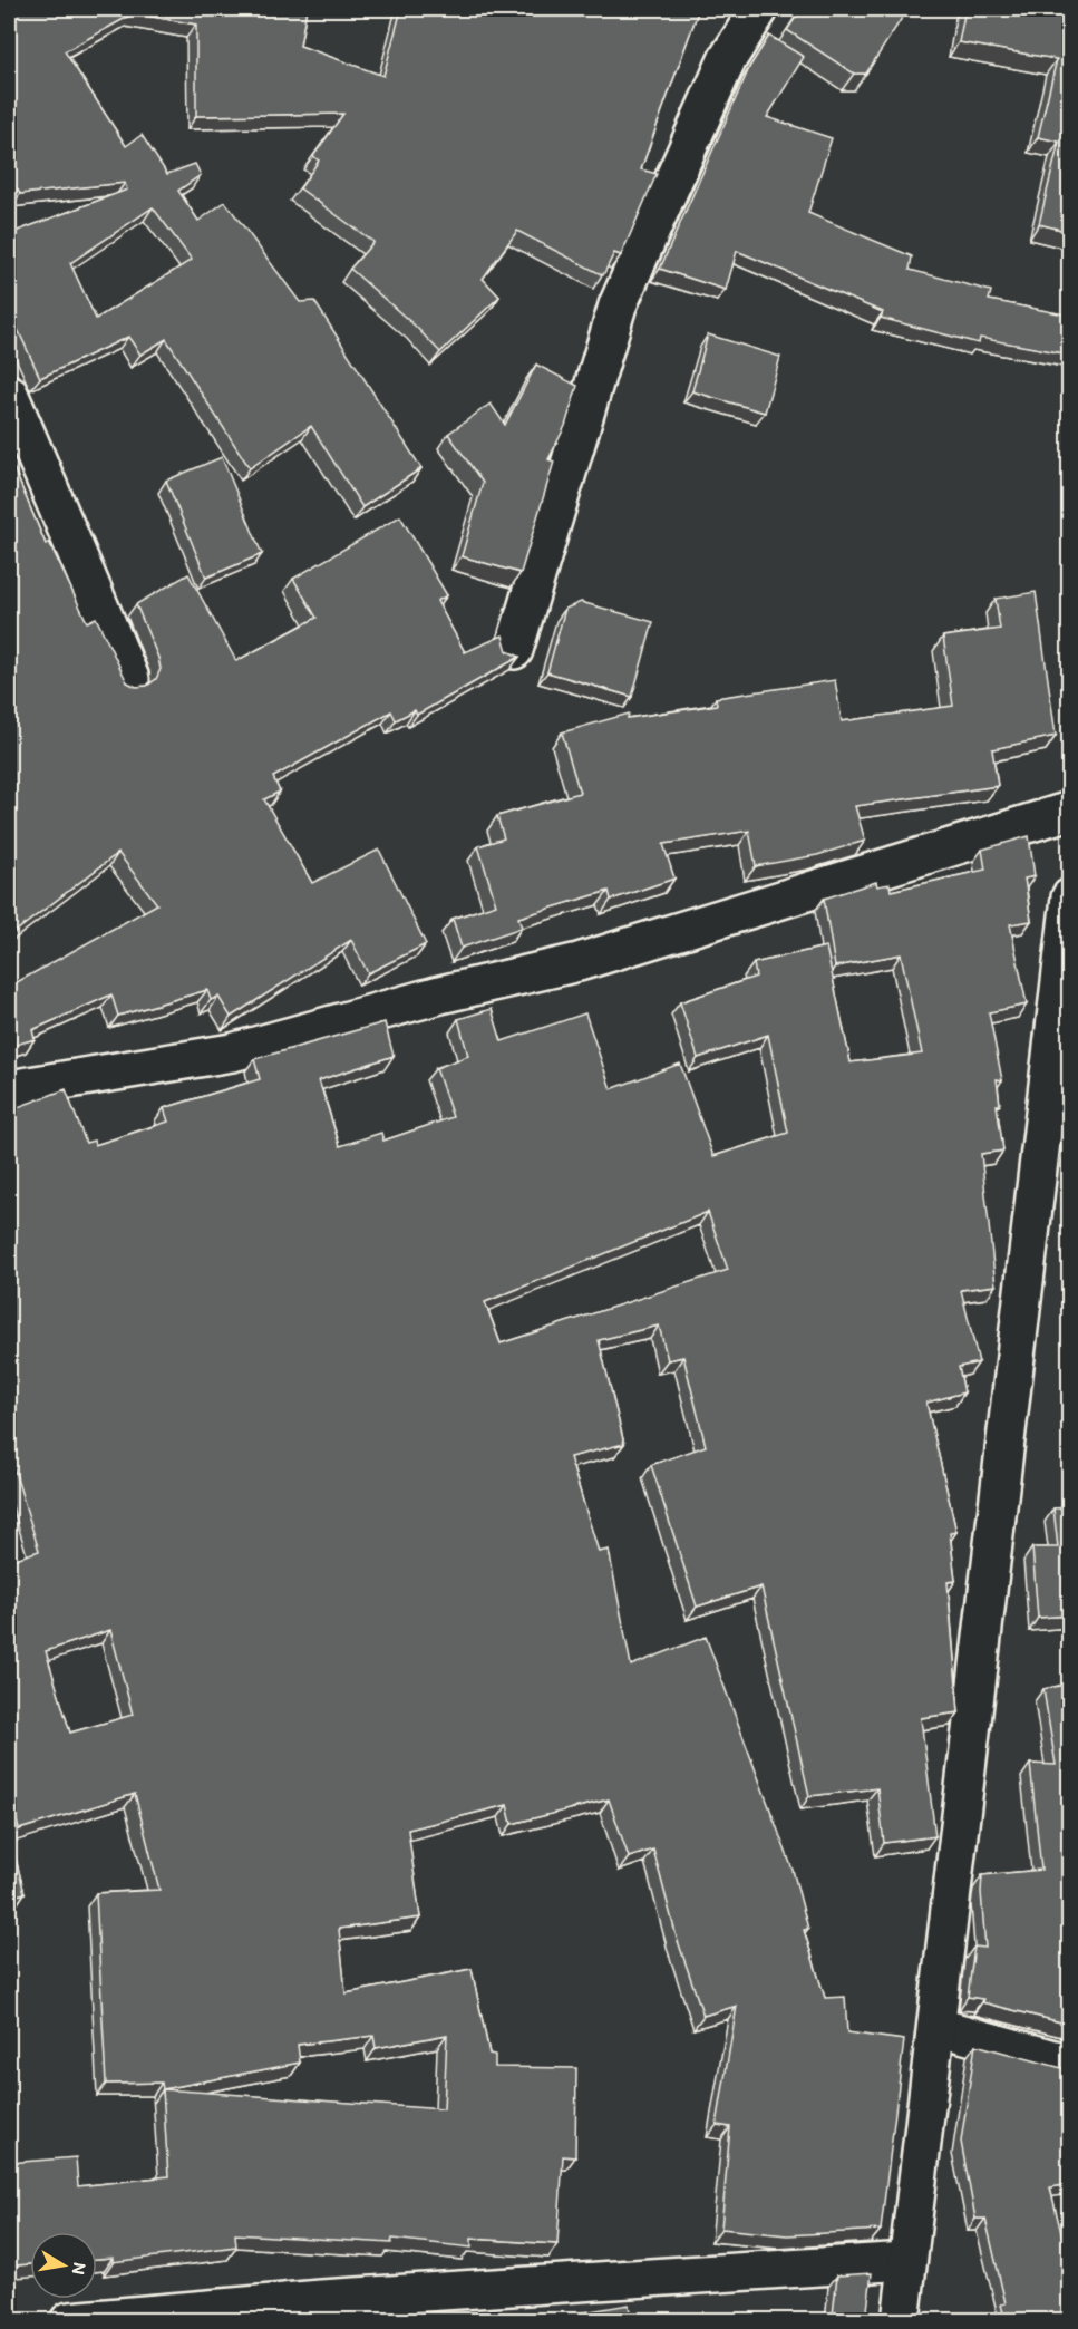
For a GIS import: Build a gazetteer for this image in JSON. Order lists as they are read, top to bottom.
{
  "north": "right"
}
